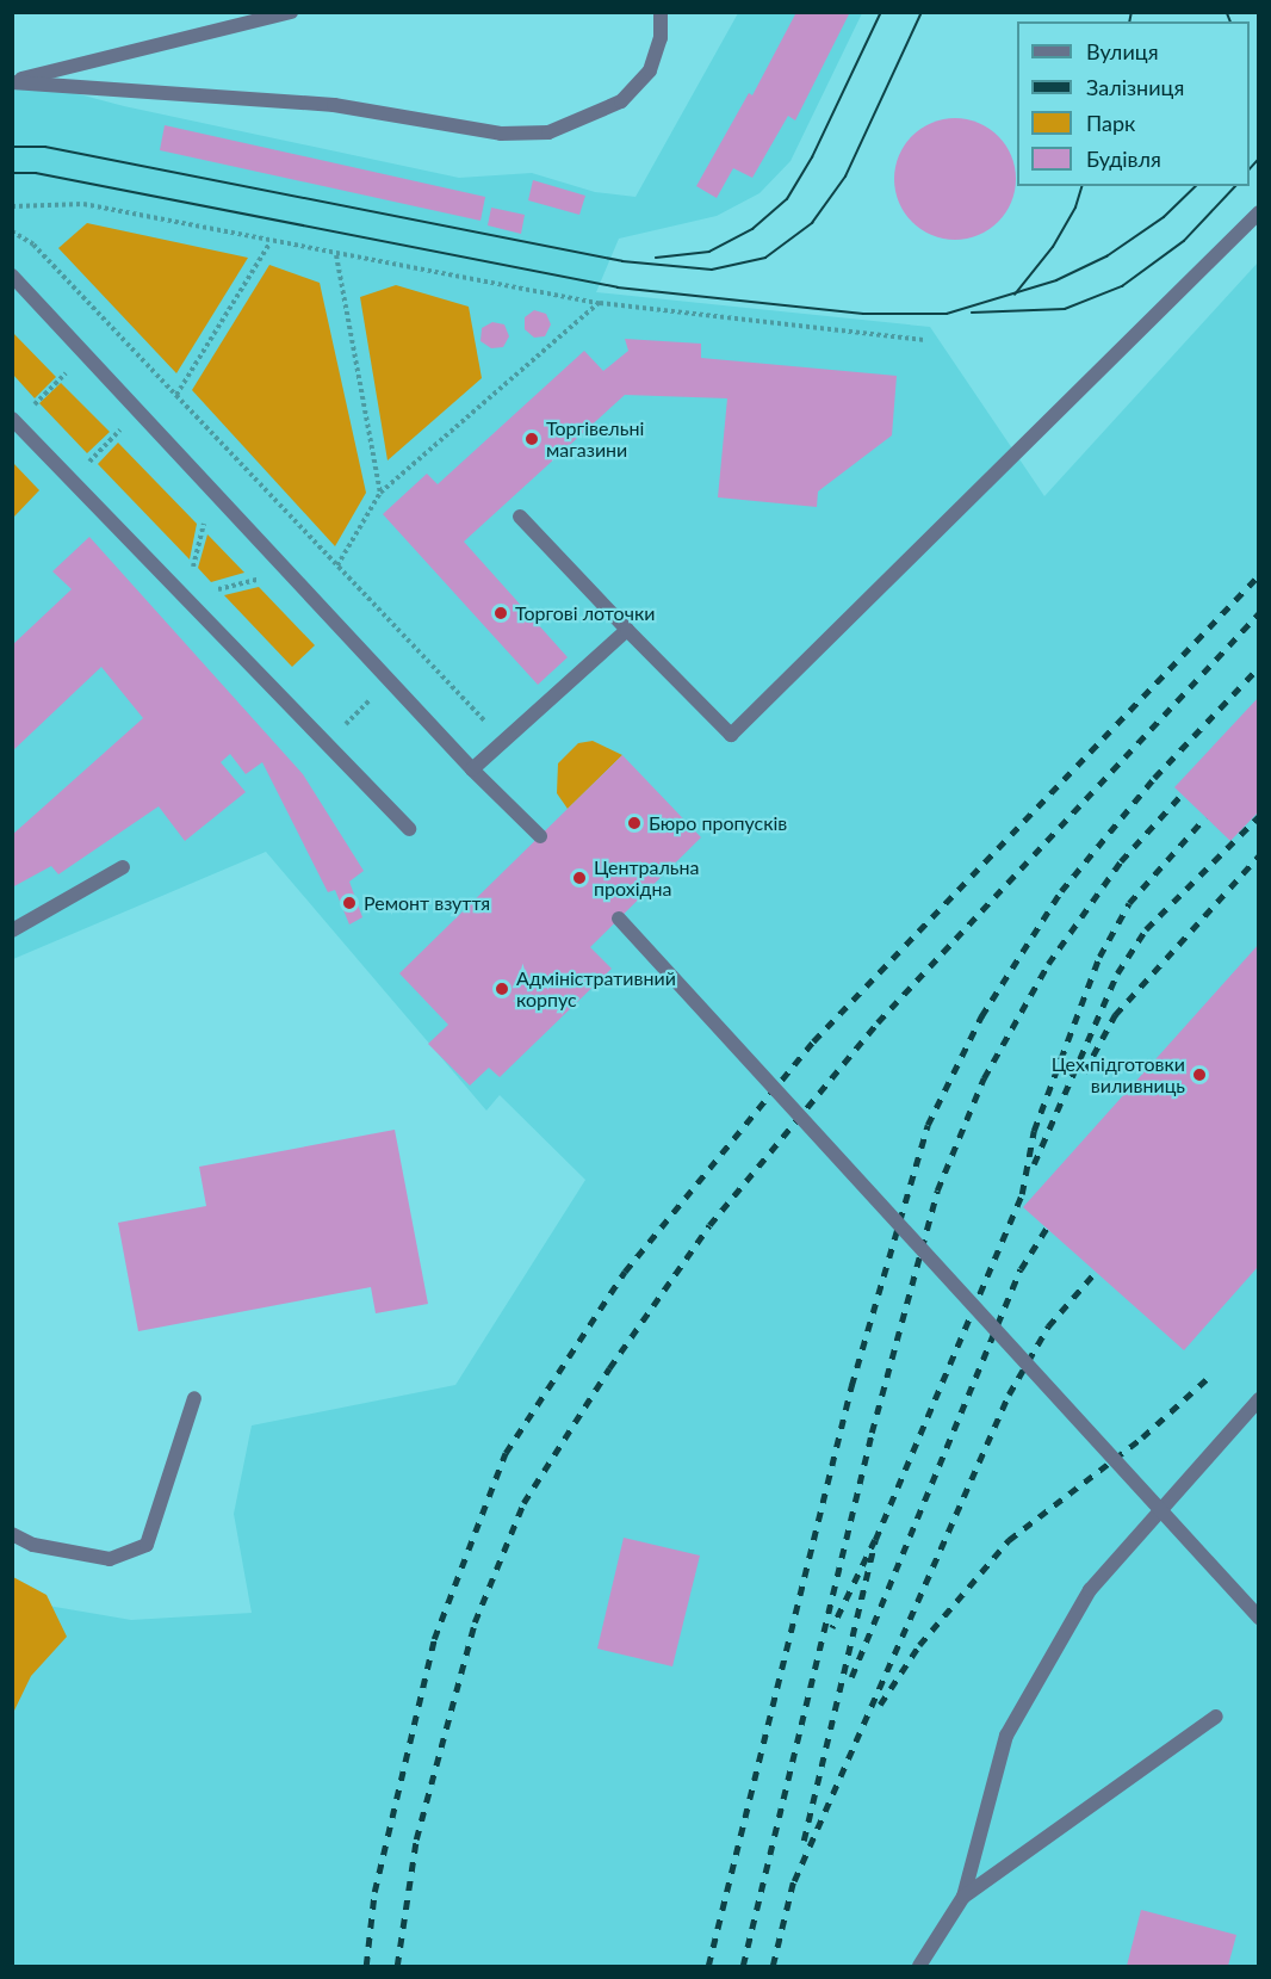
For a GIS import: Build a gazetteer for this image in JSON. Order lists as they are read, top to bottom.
{
  "places": [
    "Торгівельні магазини",
    "Торгові лоточки",
    "Бюро пропусків",
    "Центральна прохідна",
    "Ремонт взуття",
    "Адміністративний корпус",
    "Цех підготовки виливниць"
  ],
  "legend": [
    "Вулиця",
    "Залізниця",
    "Парк",
    "Будівля"
  ]
}
